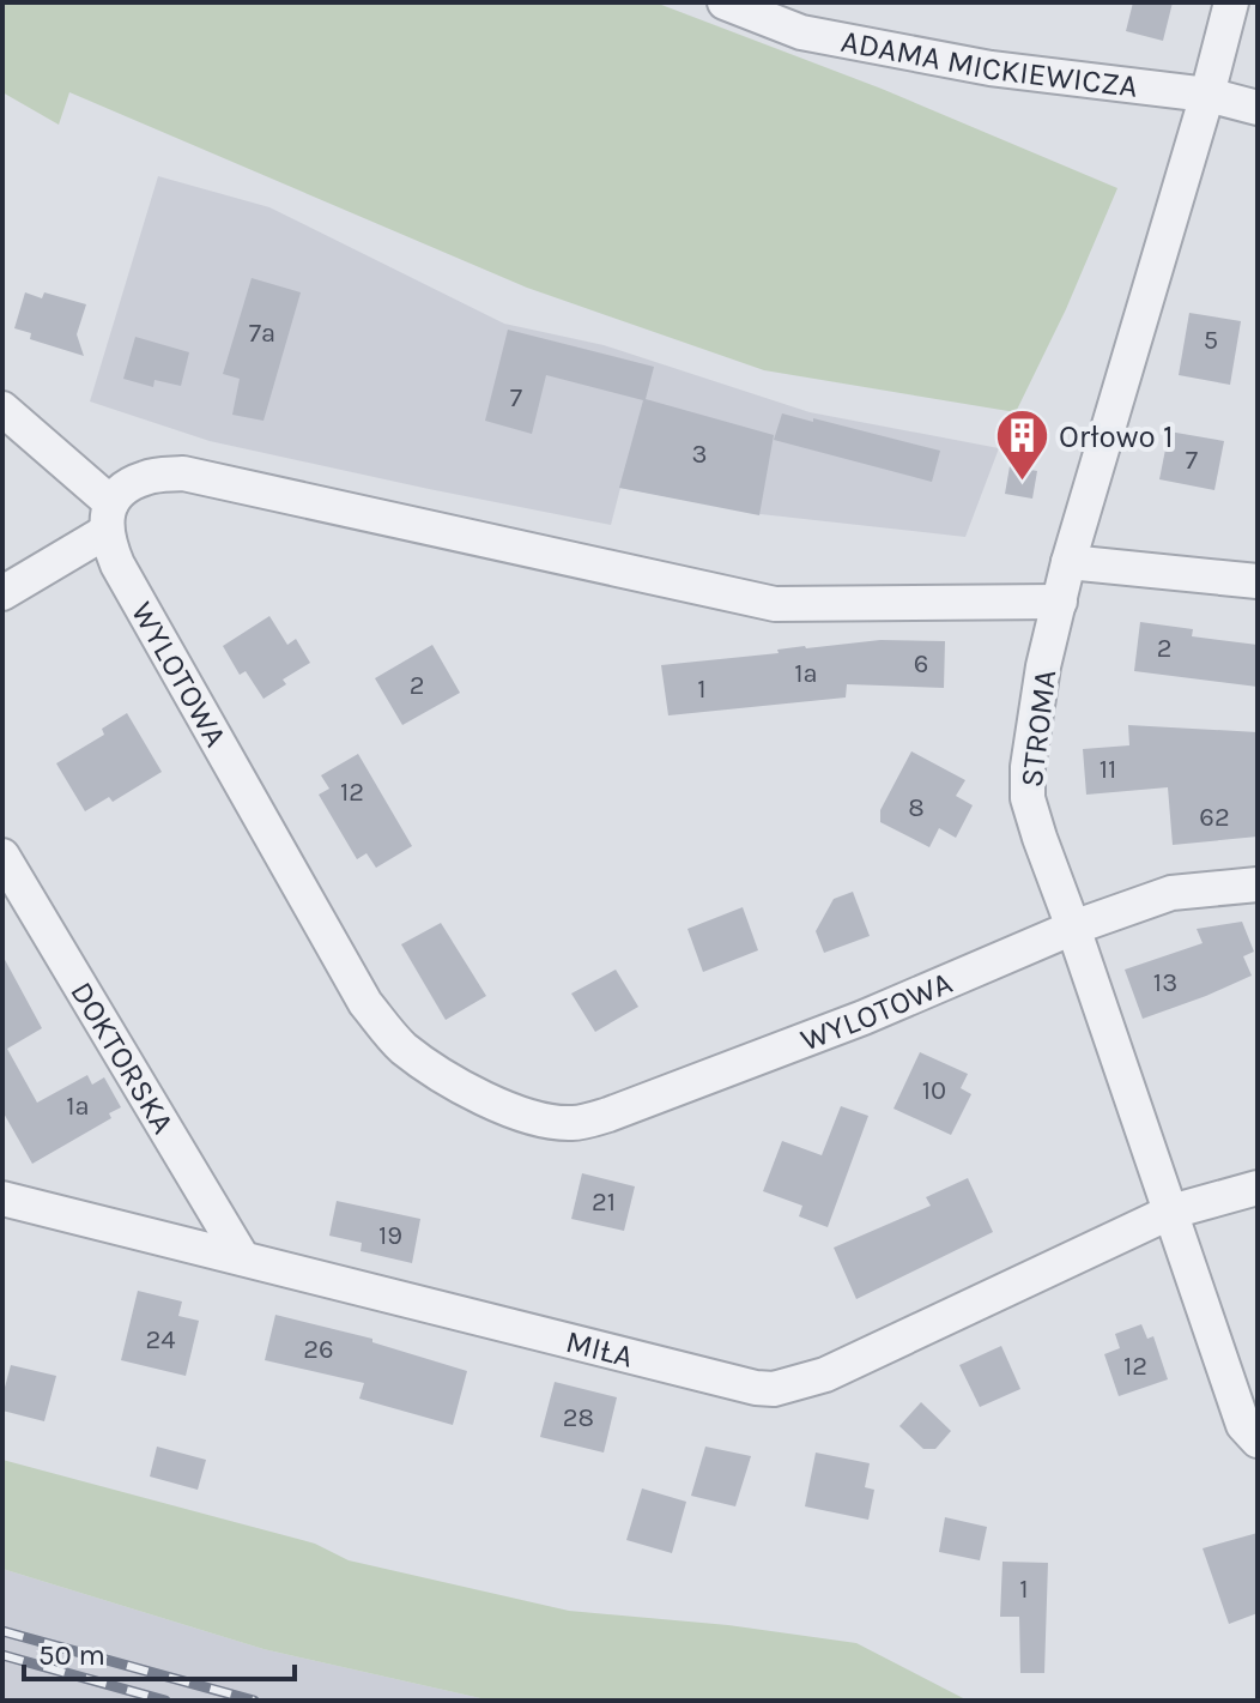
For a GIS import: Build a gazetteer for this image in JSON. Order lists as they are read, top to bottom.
{
  "streets": {
    "street": [
      "ADAMA MICKIEWICZA",
      "WYLOTOWA",
      "STROMA",
      "DOKTORSKA",
      "MIŁA"
    ]
  },
  "crossings": [
    ["ADAMA MICKIEWICZA", "STROMA"],
    ["WYLOTOWA", "STROMA"],
    ["STROMA", "MIŁA"],
    ["DOKTORSKA", "MIŁA"]
  ],
  "places": {
    "building": ["Orłowo 1"]
  },
  "house_numbers": [
    "7a",
    "5",
    "7",
    "3",
    "7",
    "2",
    "6",
    "1a",
    "2",
    "1",
    "11",
    "12",
    "8",
    "62",
    "13",
    "10",
    "1a",
    "21",
    "19",
    "24",
    "26",
    "12",
    "28",
    "1"
  ],
  "scale_bar": "50 m"
}
